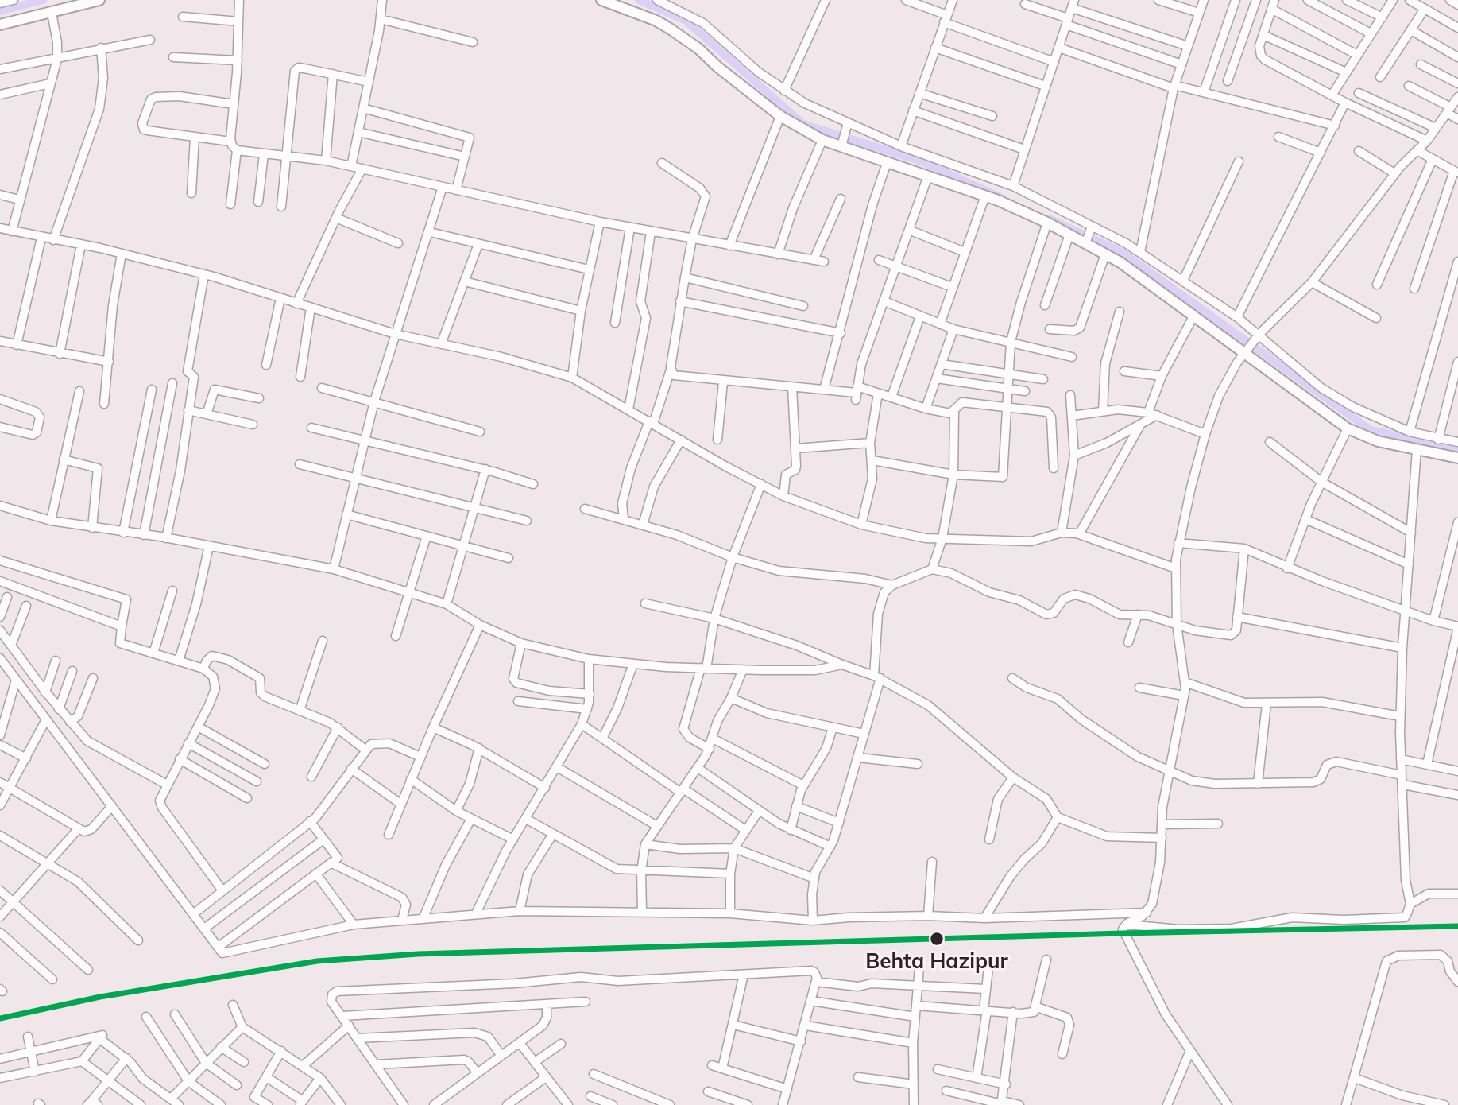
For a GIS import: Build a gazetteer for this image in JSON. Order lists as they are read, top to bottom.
{
  "places": ["Behta Hazipur"]
}
